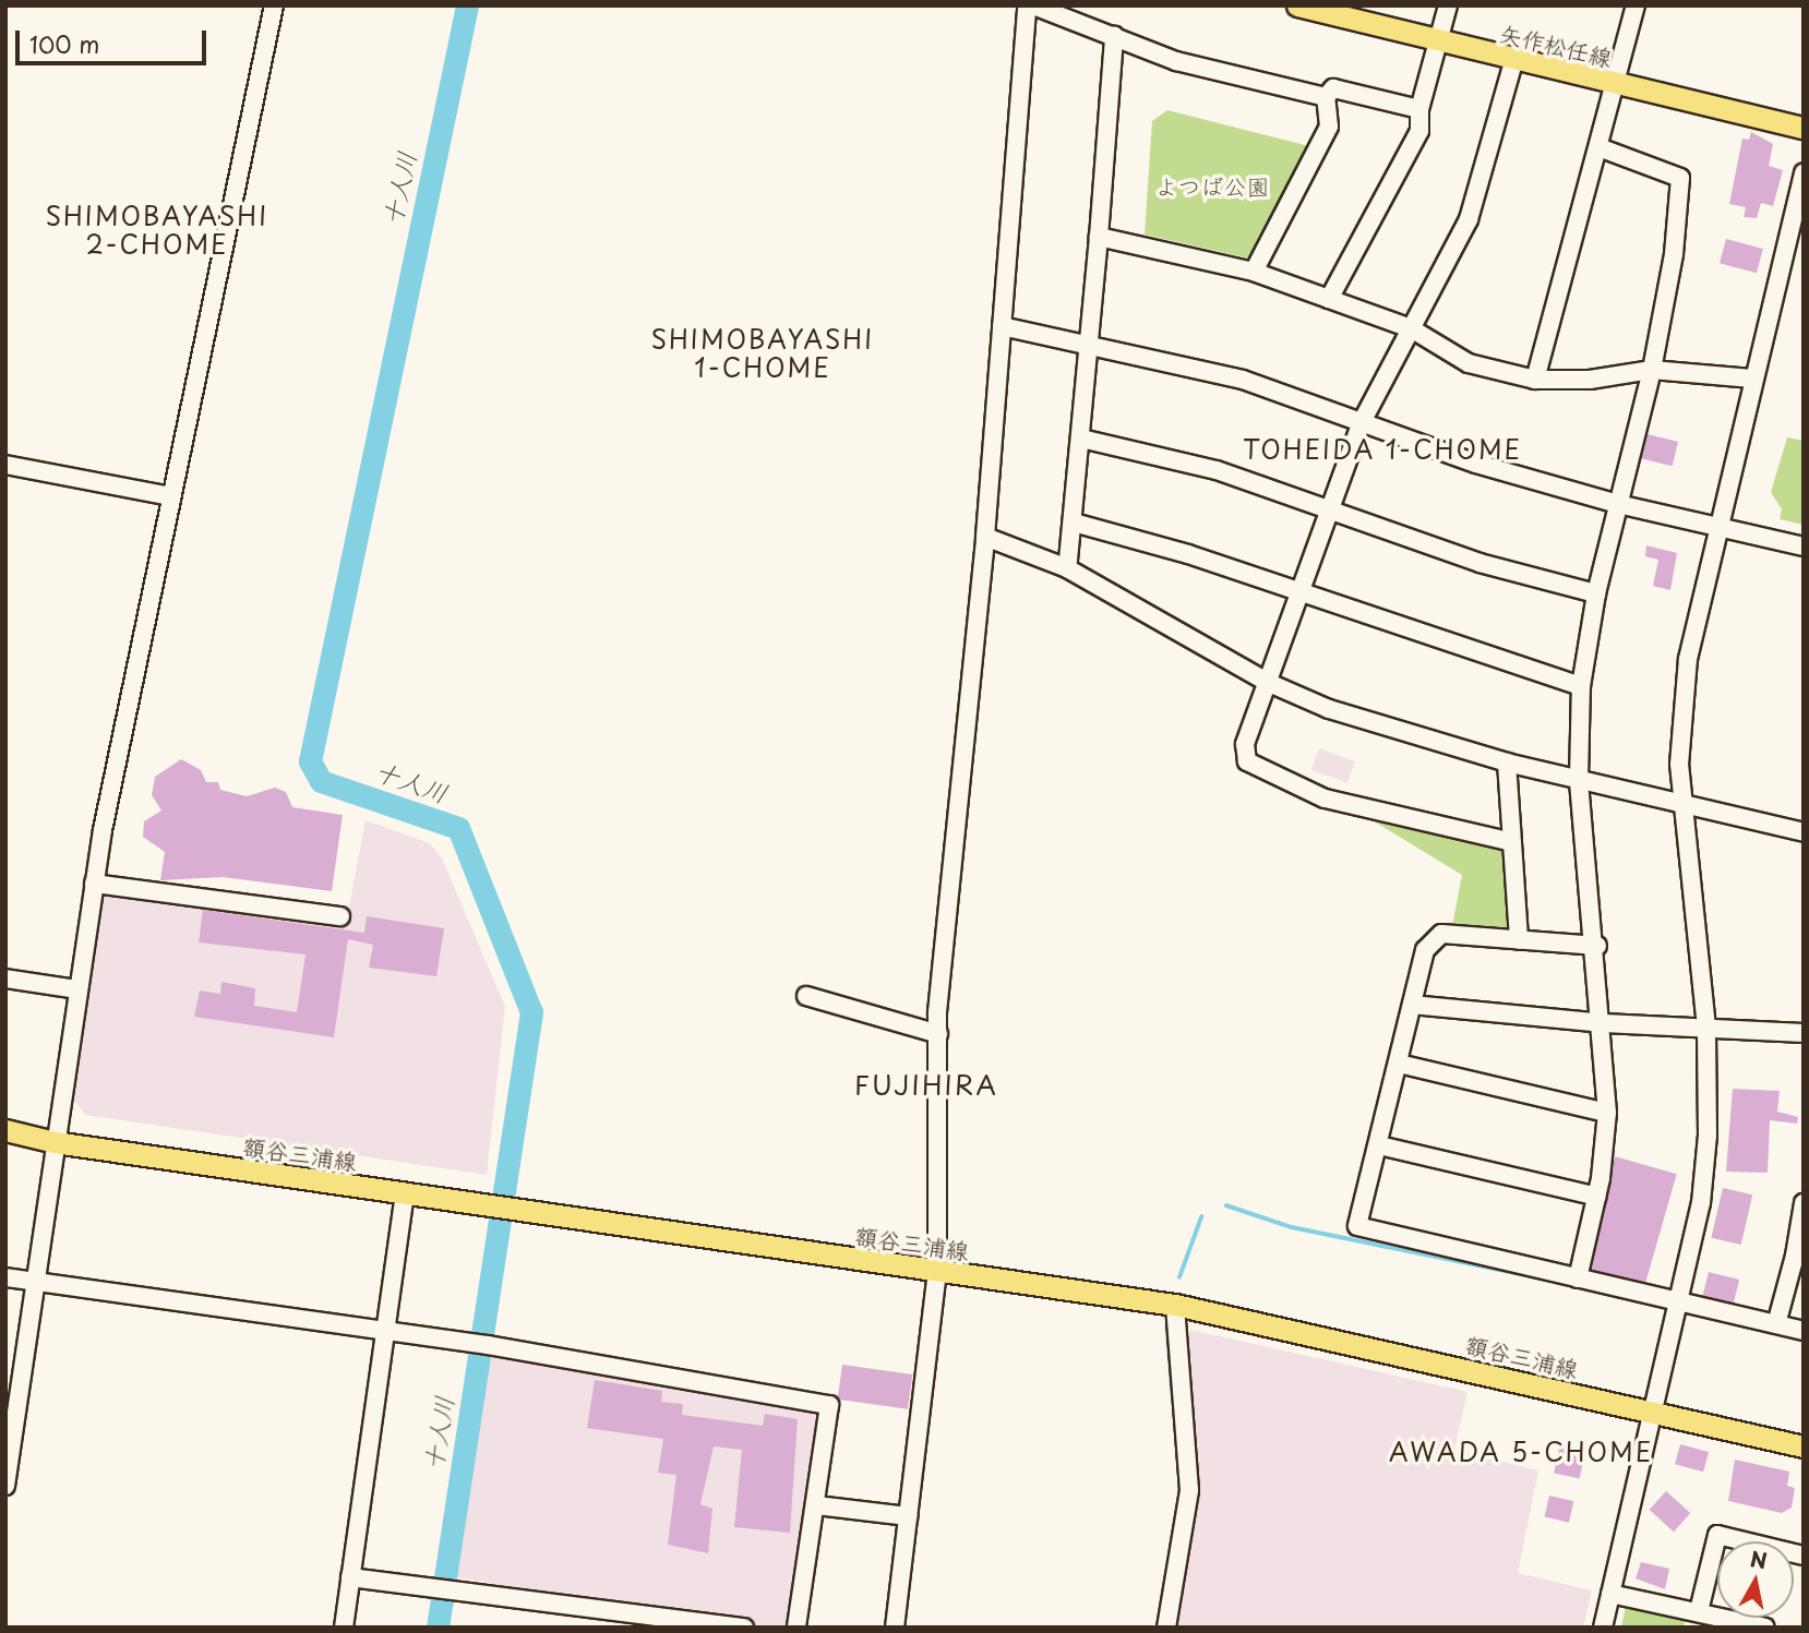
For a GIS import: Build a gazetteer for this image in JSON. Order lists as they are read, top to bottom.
{
  "streets": {
    "main road": ["矢作松任線", "額谷三浦線"]
  },
  "districts": [
    "SHIMOBAYASHI 2-CHOME",
    "SHIMOBAYASHI 1-CHOME",
    "TOHEIDA 1-CHOME",
    "FUJIHIRA",
    "AWADA 5-CHOME"
  ],
  "water": ["十人川"],
  "parks": ["よつば公園"],
  "scale_bar": "100 m",
  "north": "top"
}
